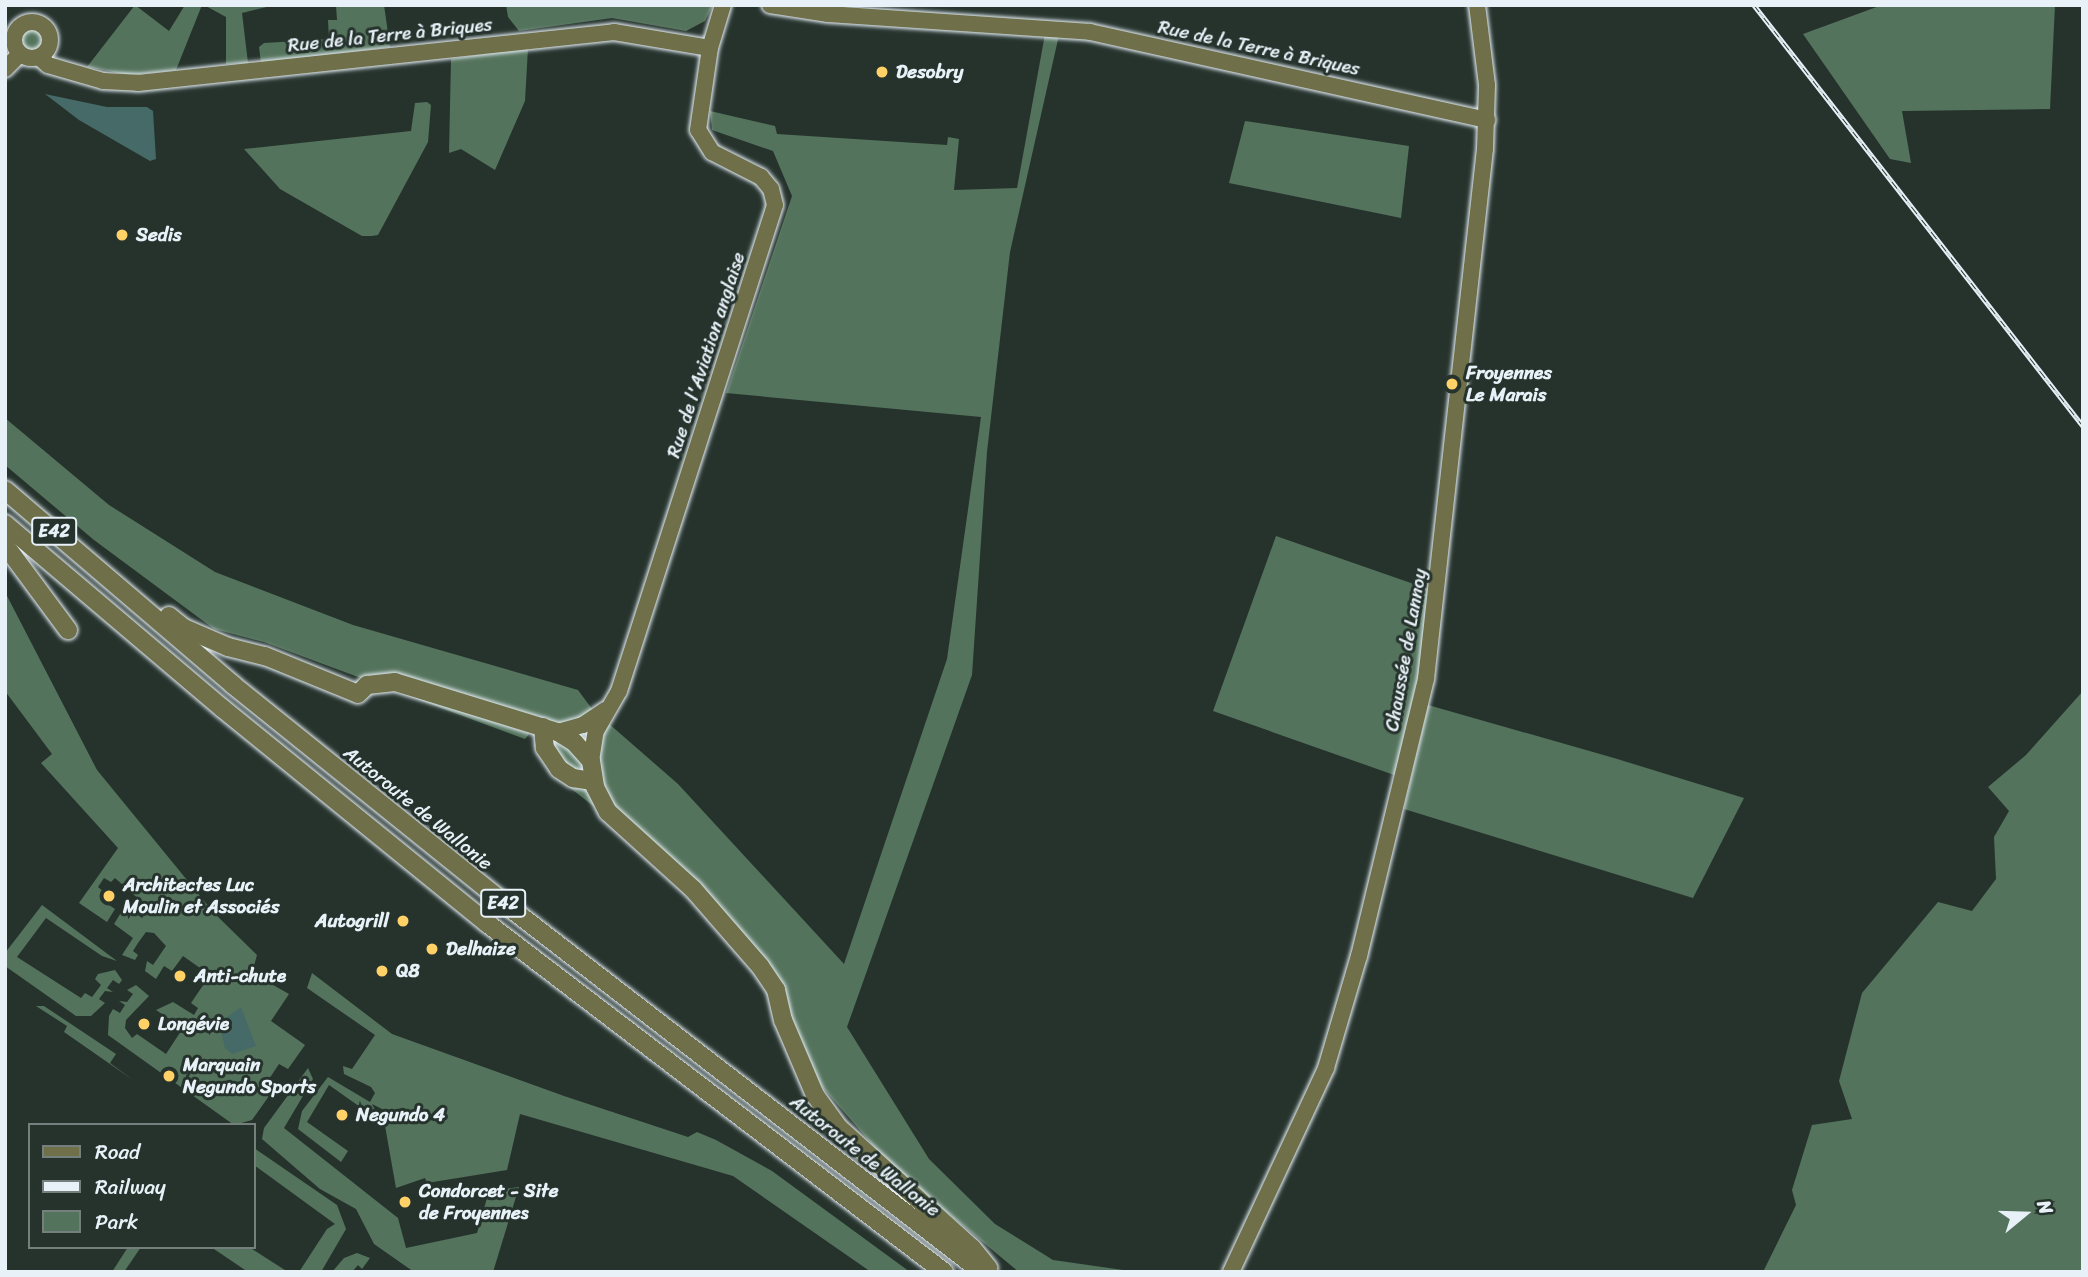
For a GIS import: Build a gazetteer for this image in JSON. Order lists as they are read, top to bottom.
{
  "streets": {
    "highway": ["E42", "Autoroute de Wallonie"],
    "main road": ["Rue de la Terre à Briques", "Rue de l'Aviation anglaise", "Chaussée de Lannoy"]
  },
  "crossings": [
    ["Rue de la Terre à Briques", "Rue de l'Aviation anglaise"],
    ["Rue de la Terre à Briques", "Chaussée de Lannoy"]
  ],
  "places": [
    "Desobry",
    "Sedis",
    "Froyennes Le Marais",
    "Architectes Luc Moulin et Associés",
    "Autogrill",
    "Delhaize",
    "Q8",
    "Anti-chute",
    "Longévie",
    "Marquain Negundo Sports",
    "Negundo 4",
    "Condorcet - Site de Froyennes"
  ],
  "legend": ["Road", "Railway", "Park"],
  "north": "right"
}
